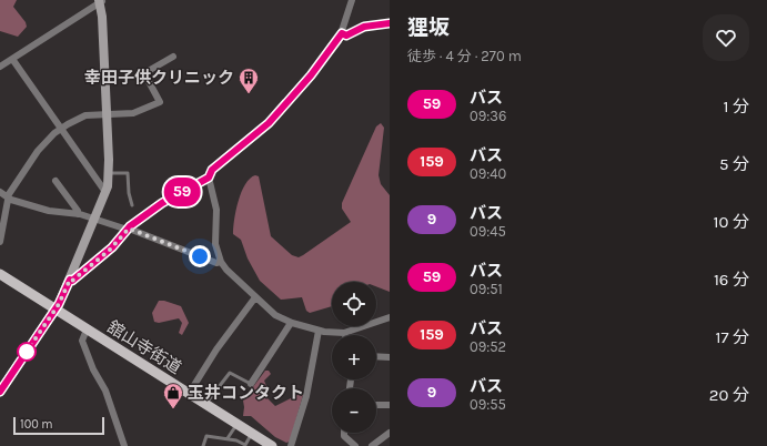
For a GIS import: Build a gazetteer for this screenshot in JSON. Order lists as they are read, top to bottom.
{
  "streets": {
    "main road": ["舘山寺街道"]
  },
  "places": {
    "building": ["幸田子供クリニック"],
    "shop": ["玉井コンタクト"]
  },
  "lines": ["bus line 59"],
  "scale_bar": "100 m",
  "page": {
    "on_map": "59",
    "heading": ["狸坂", "徒歩 · 4 分 · 270 m"],
    "list": [
      {
        "mark": "59",
        "name": "バス",
        "note": "09:36",
        "value": "1 分"
      },
      {
        "mark": "159",
        "name": "バス",
        "note": "09:40",
        "value": "5 分"
      },
      {
        "mark": "9",
        "name": "バス",
        "note": "09:45",
        "value": "10 分"
      },
      {
        "mark": "59",
        "name": "バス",
        "note": "09:51",
        "value": "16 分"
      },
      {
        "mark": "159",
        "name": "バス",
        "note": "09:52",
        "value": "17 分"
      },
      {
        "mark": "9",
        "name": "バス",
        "note": "09:55",
        "value": "20 分"
      }
    ],
    "map_buttons": ["+", "−"],
    "scale": "100 m"
  }
}
